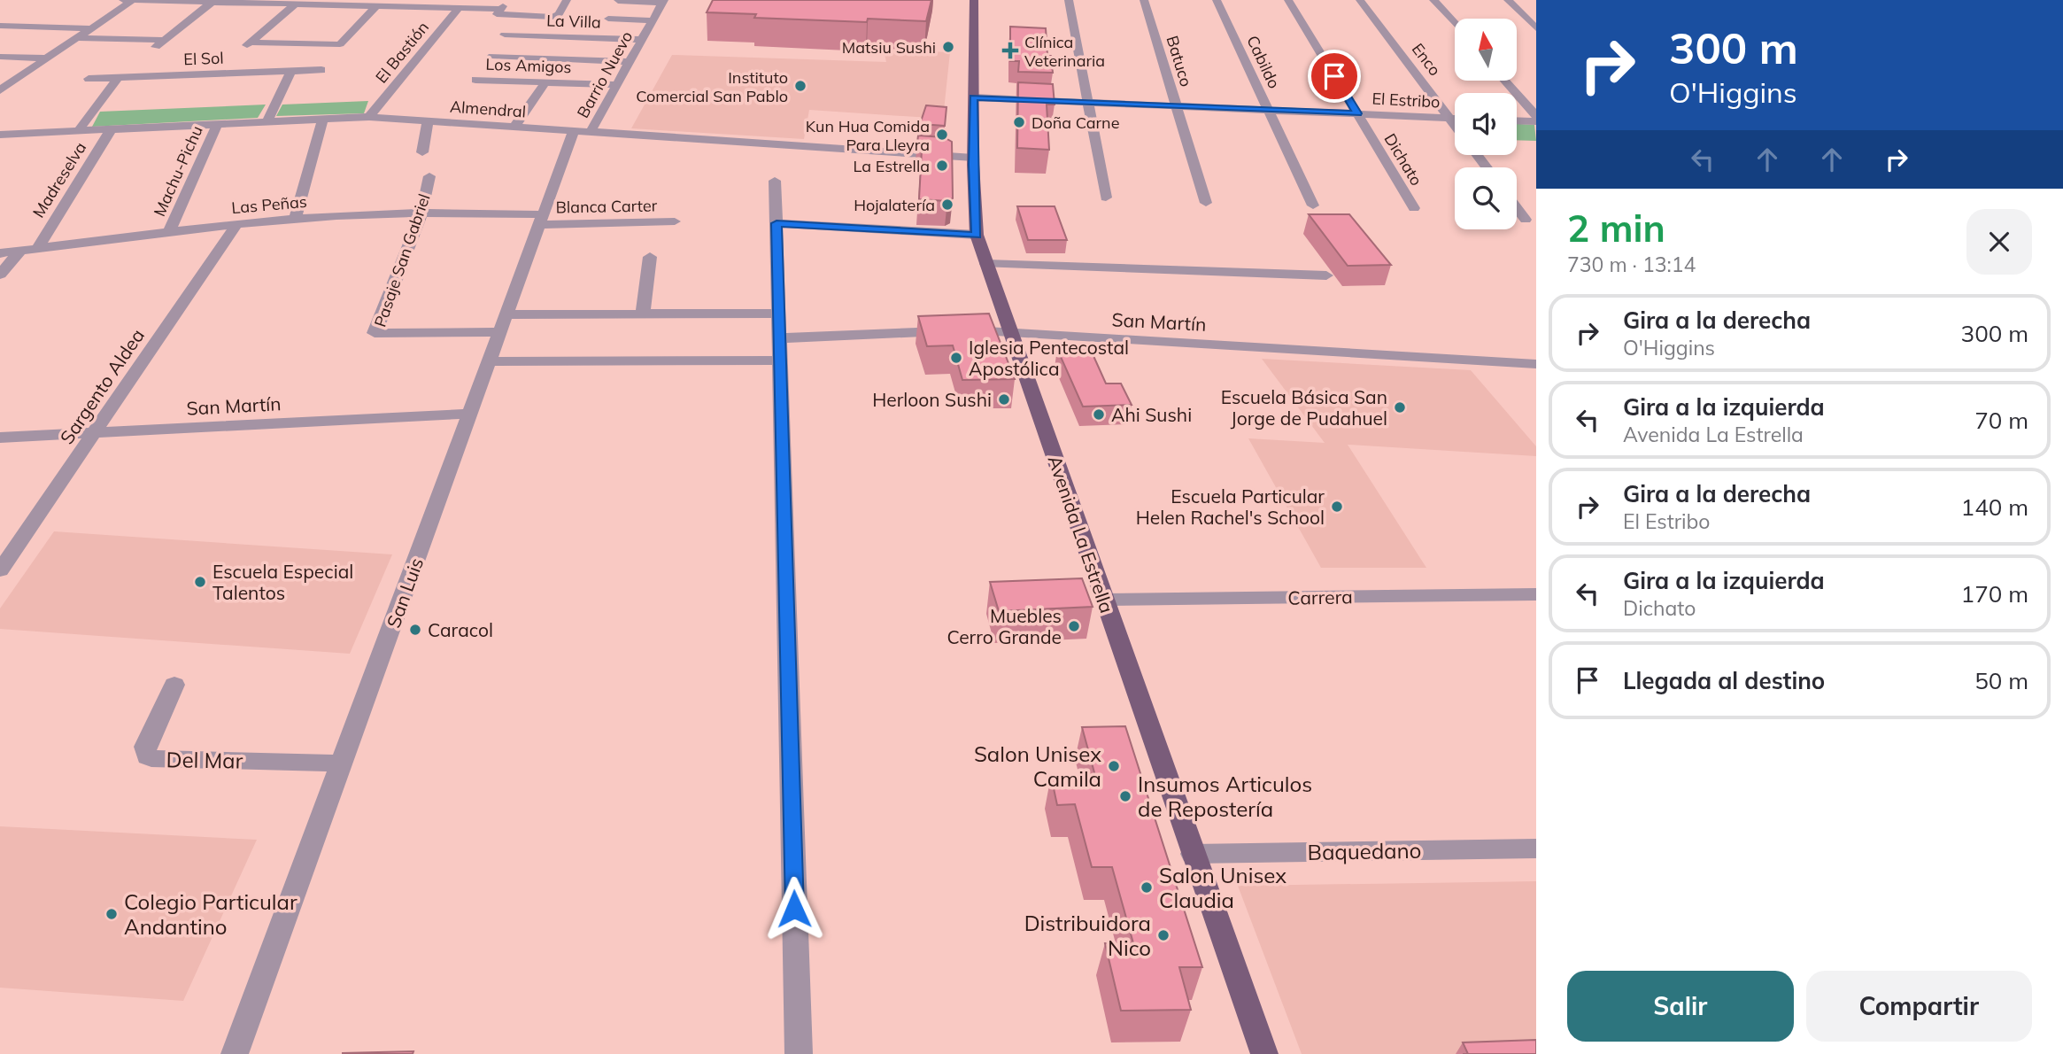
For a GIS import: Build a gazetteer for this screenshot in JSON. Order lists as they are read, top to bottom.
{
  "streets": {
    "main road": ["Avenida La Estrella"],
    "street": [
      "La Villa",
      "El Bastión",
      "El Sol",
      "Enco",
      "Batuco",
      "Cabildo",
      "Los Amigos",
      "Barrio Nuevo",
      "El Estribo",
      "Almendral",
      "Dichato",
      "Machu-Pichu",
      "Madreselva",
      "Las Peñas",
      "Blanca Carter",
      "Pasaje San Gabriel",
      "San Martín",
      "Sargento Aldea",
      "San Luis",
      "Carrera",
      "Del Mar",
      "Baquedano"
    ]
  },
  "crossings": [
    ["La Villa", "Barrio Nuevo"],
    ["El Bastión", "Almendral"],
    ["Enco", "El Estribo"],
    ["Batuco", "El Estribo"],
    ["Cabildo", "El Estribo"],
    ["Los Amigos", "Barrio Nuevo"],
    ["Barrio Nuevo", "Almendral"],
    ["Barrio Nuevo", "San Luis"],
    ["El Estribo", "Dichato"],
    ["El Estribo", "Avenida La Estrella"],
    ["Almendral", "Machu-Pichu"],
    ["Almendral", "Madreselva"],
    ["Almendral", "Avenida La Estrella"],
    ["Almendral", "San Luis"],
    ["Machu-Pichu", "Las Peñas"],
    ["Madreselva", "Las Peñas"],
    ["Las Peñas", "Blanca Carter"],
    ["Las Peñas", "Pasaje San Gabriel"],
    ["Las Peñas", "Sargento Aldea"],
    ["Las Peñas", "San Luis"],
    ["Blanca Carter", "San Luis"],
    ["Pasaje San Gabriel", "San Luis"],
    ["San Martín", "Sargento Aldea"],
    ["San Martín", "Avenida La Estrella"],
    ["San Martín", "San Luis"],
    ["Avenida La Estrella", "Carrera"],
    ["Avenida La Estrella", "Baquedano"],
    ["San Luis", "Del Mar"]
  ],
  "places": {
    "other": [
      "Matsiu Sushi",
      "Instituto Comercial San Pablo",
      "Doña Carne",
      "Kun Hua Comida Para Lleyra",
      "La Estrella",
      "Hojalatería",
      "Iglesia Pentecostal Apostólica",
      "Herloon Sushi",
      "Escuela Básica San Jorge de Pudahuel",
      "Ahi Sushi",
      "Escuela Particular Helen Rachel's School",
      "Escuela Especial Talentos",
      "Muebles Cerro Grande",
      "Caracol",
      "Salon Unisex Camila",
      "Insumos Articulos de Repostería",
      "Salon Unisex Claudia",
      "Colegio Particular Andantino",
      "Distribuidora Nico"
    ],
    "health": ["Clínica Veterinaria"]
  },
  "north": "top",
  "page": {
    "turn": ["300 m", "O'Higgins"],
    "heading": ["2 min", "730 m · 13:14"],
    "list": [
      {
        "name": "Gira a la derecha",
        "note": "O'Higgins",
        "value": "300 m"
      },
      {
        "name": "Gira a la izquierda",
        "note": "Avenida La Estrella",
        "value": "70 m"
      },
      {
        "name": "Gira a la derecha",
        "note": "El Estribo",
        "value": "140 m"
      },
      {
        "name": "Gira a la izquierda",
        "note": "Dichato",
        "value": "170 m"
      },
      {
        "name": "Llegada al destino",
        "value": "50 m"
      }
    ],
    "buttons": ["Salir", "Compartir"]
  }
}
